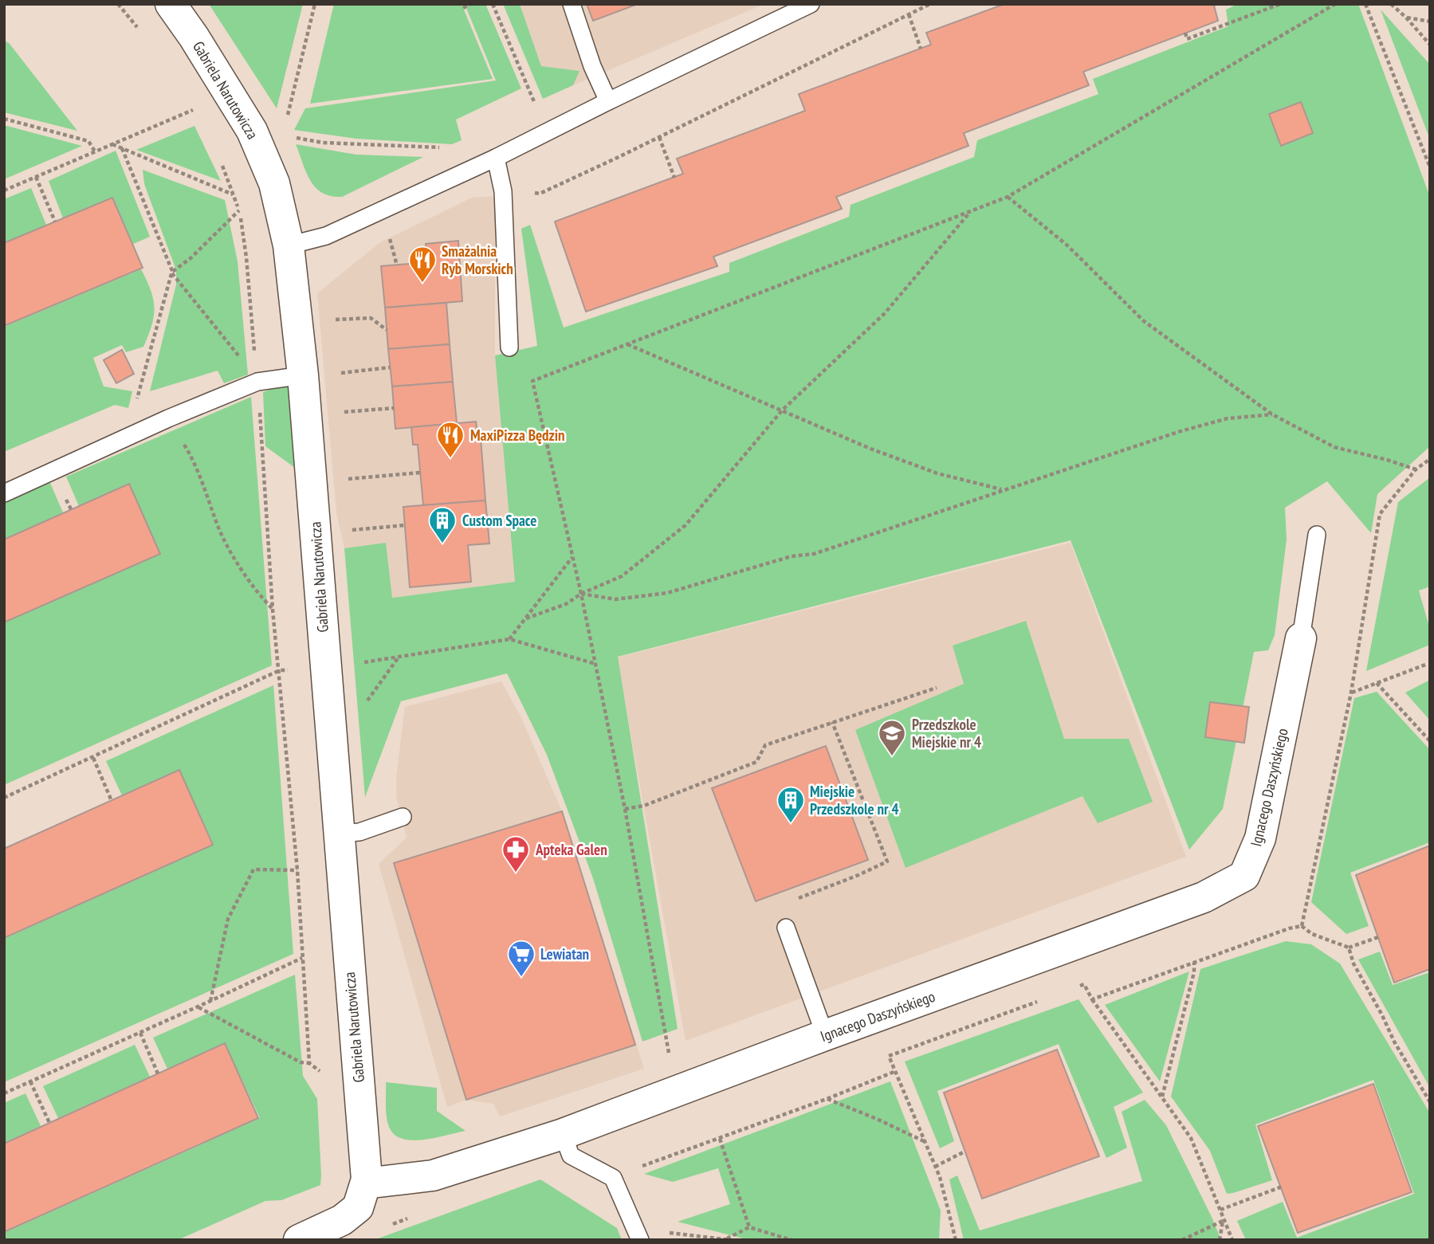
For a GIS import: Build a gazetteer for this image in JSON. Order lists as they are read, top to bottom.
{
  "streets": {
    "street": ["Gabriela Narutowicza", "Ignacego Daszyńskiego"]
  },
  "crossings": [
    ["Gabriela Narutowicza", "Ignacego Daszyńskiego"]
  ],
  "places": {
    "restaurant": ["Smażalnia Ryb Morskich", "MaxiPizza Będzin"],
    "building": ["Custom Space", "Miejskie Przedszkole nr 4"],
    "school or university": ["Przedszkole Miejskie nr 4"],
    "pharmacy": ["Apteka Galen"],
    "supermarket": ["Lewiatan"]
  }
}
